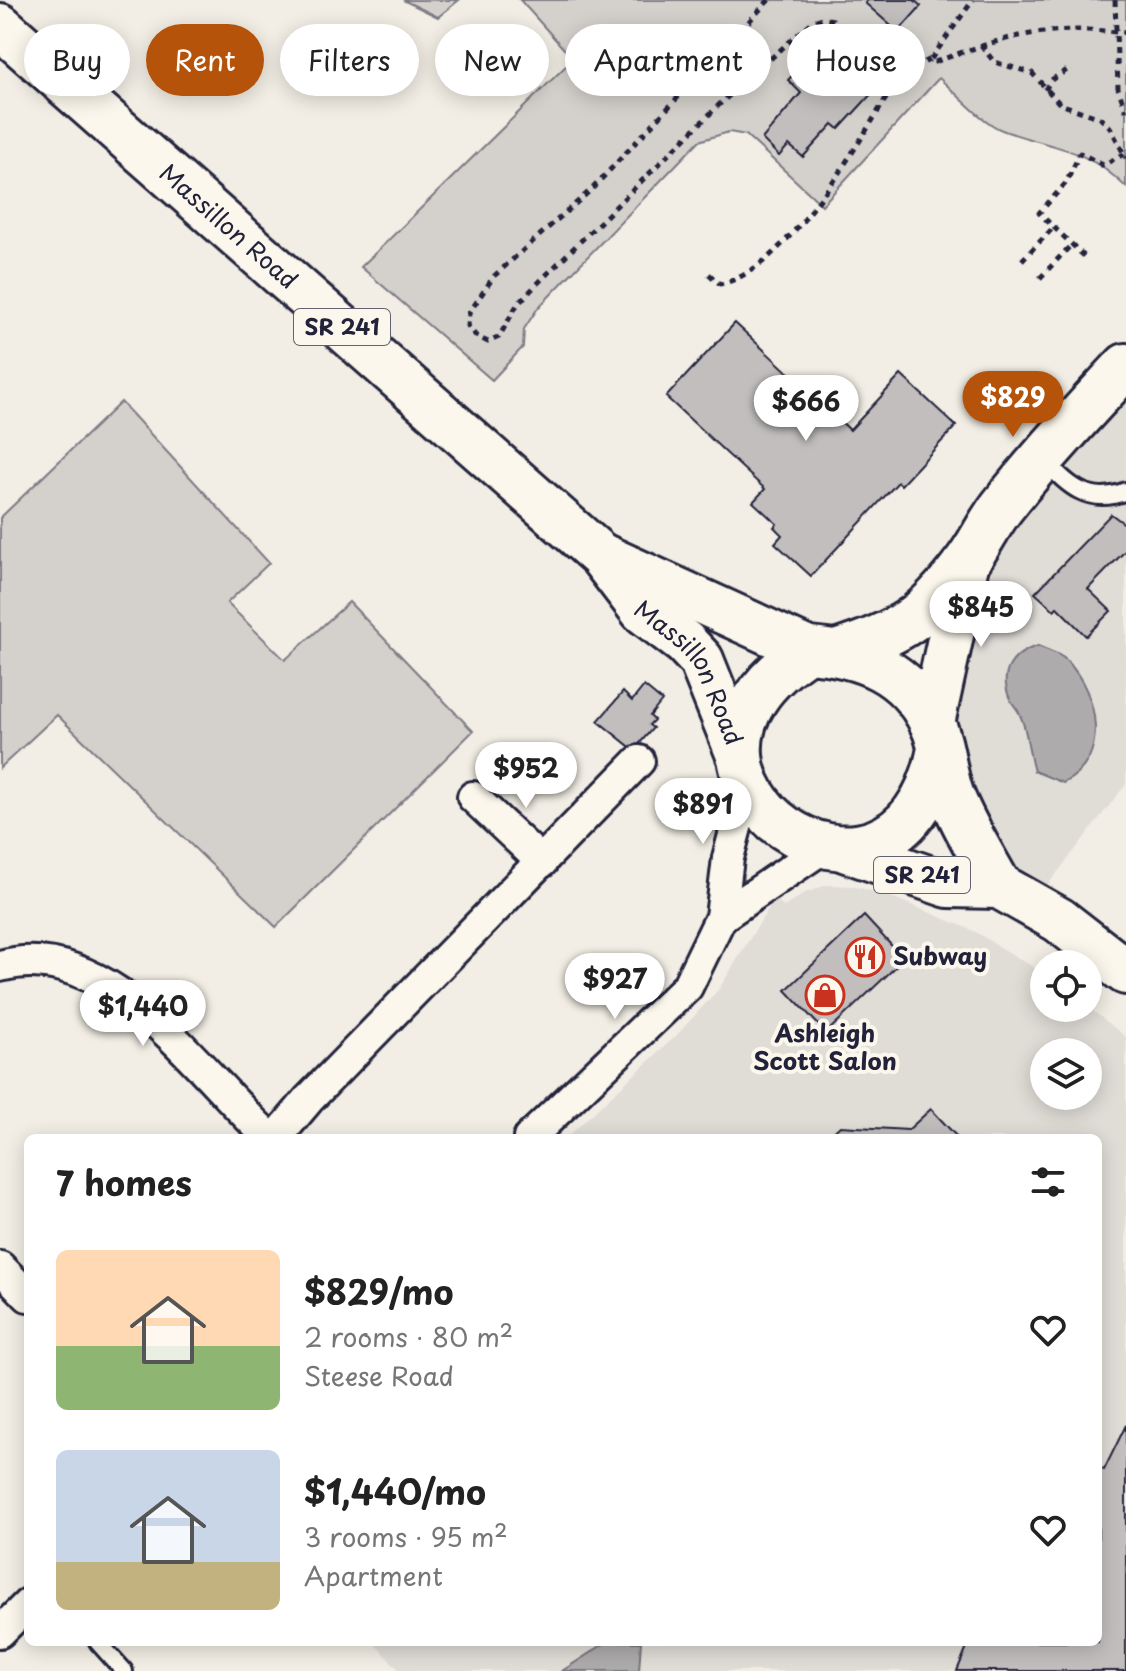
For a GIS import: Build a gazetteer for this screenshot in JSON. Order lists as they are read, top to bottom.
{
  "streets": {
    "main road": ["Massillon Road", "SR 241"]
  },
  "crossings": [
    ["Massillon Road", "SR 241"]
  ],
  "places": {
    "restaurant": ["Subway"],
    "shop": ["Ashleigh Scott Salon"]
  },
  "page": {
    "chip": [
      "Buy",
      "Rent",
      "Filters",
      "New",
      "Apartment",
      "House"
    ],
    "price": [
      "$829",
      "$666",
      "$845",
      "$952",
      "$891",
      "$927",
      "$1,440"
    ],
    "heading": "7 homes",
    "list": [
      {
        "name": "$829/mo",
        "note": "2 rooms · 80 m² · Steese Road"
      },
      {
        "name": "$1,440/mo",
        "note": "3 rooms · 95 m² · Apartment"
      }
    ]
  }
}
